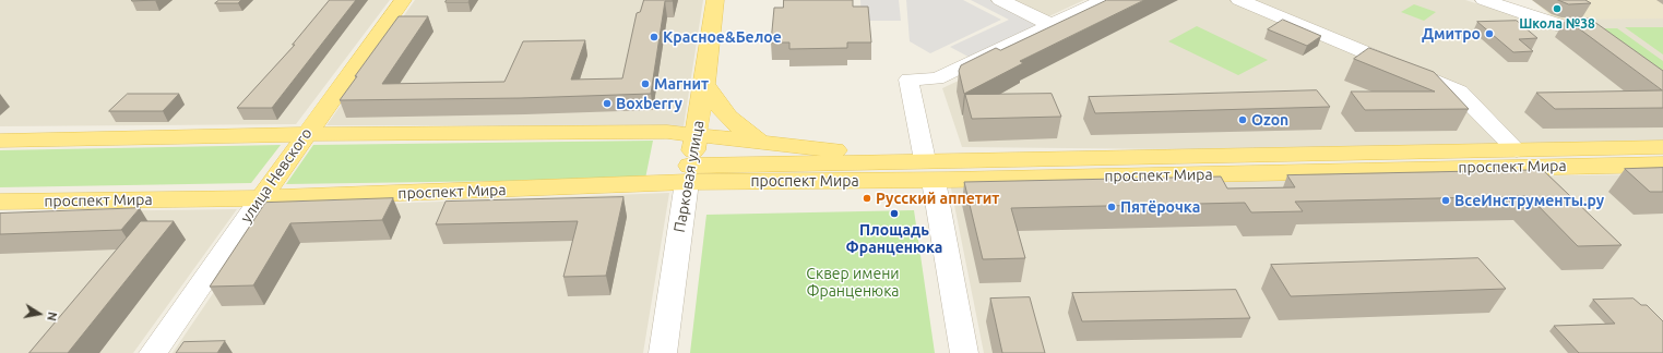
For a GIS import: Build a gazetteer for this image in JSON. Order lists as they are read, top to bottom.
{
  "streets": {
    "main road": ["проспект Мира", "улица Невского", "Парковая улица"]
  },
  "crossings": [
    ["проспект Мира", "улица Невского"],
    ["проспект Мира", "Парковая улица"]
  ],
  "parks": ["Сквер имени Франценюка"],
  "places": [
    "Школа №38",
    "Дмитро",
    "Красное&Белое",
    "Магнит",
    "Boxberry",
    "Ozon",
    "Русский аппетит",
    "ВсеИнструменты.ру",
    "Пятёрочка",
    "Площадь Франценюка"
  ],
  "north": "right"
}
